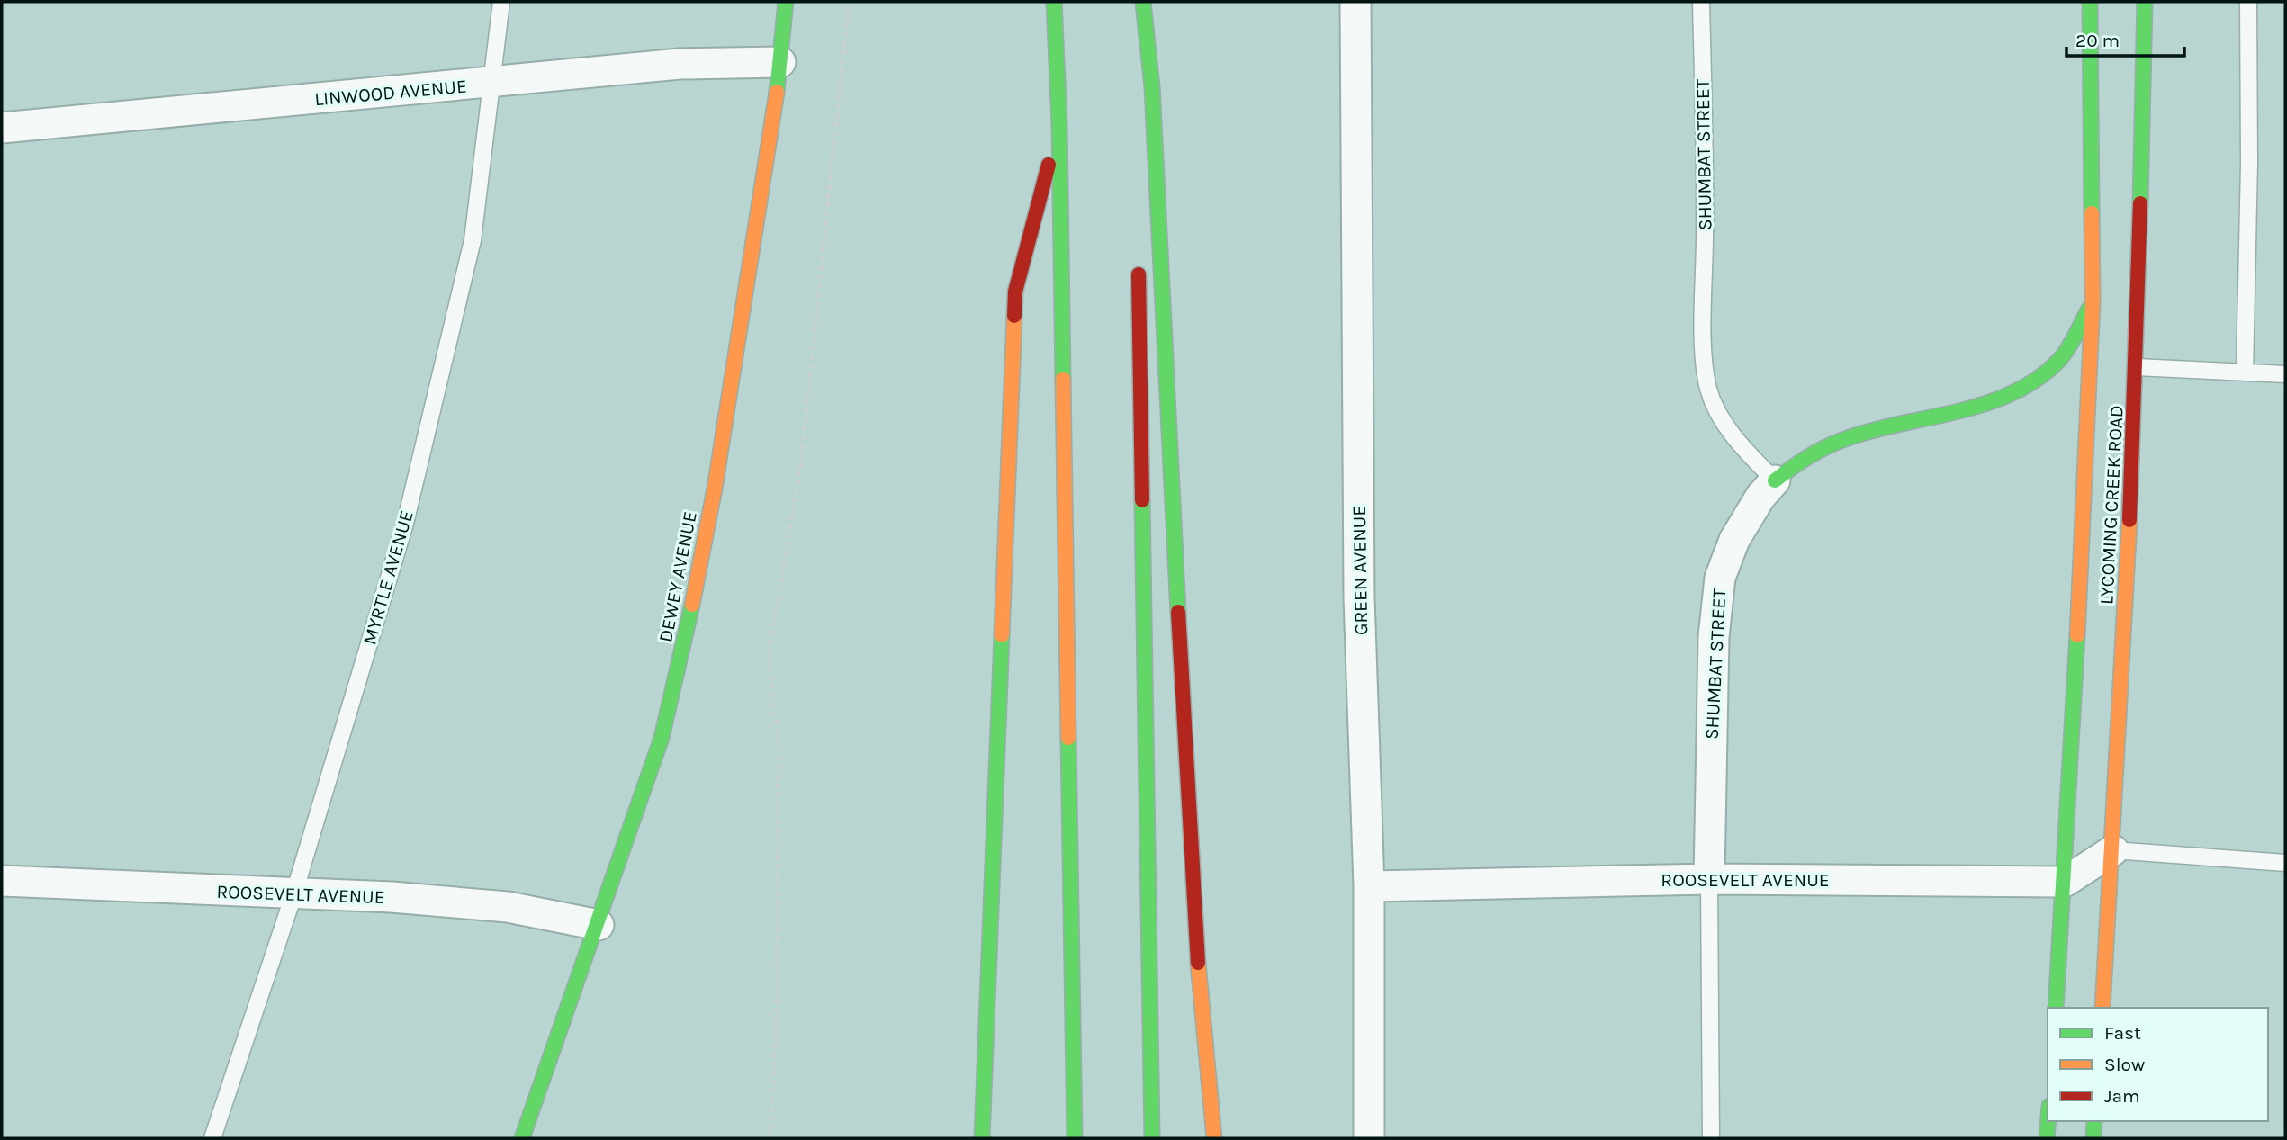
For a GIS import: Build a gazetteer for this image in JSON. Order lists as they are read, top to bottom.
{
  "streets": {
    "main road": ["LYCOMING CREEK ROAD", "DEWEY AVENUE"],
    "street": [
      "LINWOOD AVENUE",
      "SHUMBAT STREET",
      "GREEN AVENUE",
      "ROOSEVELT AVENUE"
    ],
    "lane": ["MYRTLE AVENUE"]
  },
  "crossings": [
    ["LINWOOD AVENUE", "DEWEY AVENUE"],
    ["LINWOOD AVENUE", "MYRTLE AVENUE"],
    ["SHUMBAT STREET", "ROOSEVELT AVENUE"],
    ["LYCOMING CREEK ROAD", "ROOSEVELT AVENUE"],
    ["GREEN AVENUE", "ROOSEVELT AVENUE"],
    ["DEWEY AVENUE", "ROOSEVELT AVENUE"],
    ["MYRTLE AVENUE", "ROOSEVELT AVENUE"]
  ],
  "legend": ["Fast", "Slow", "Jam"],
  "scale_bar": "20 m"
}
